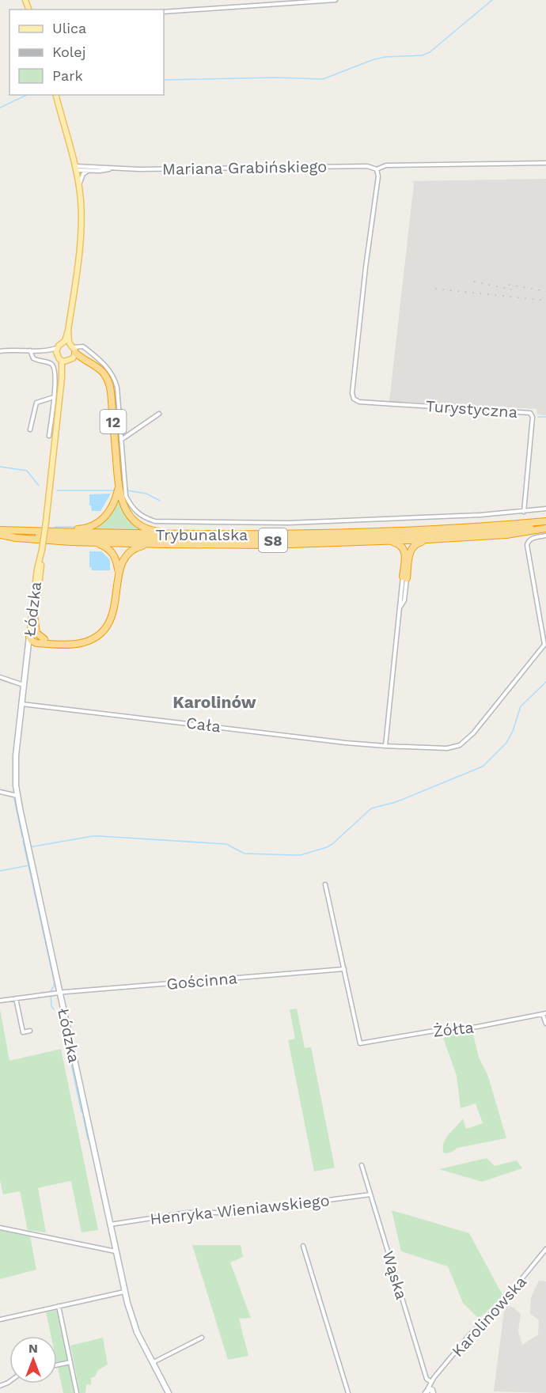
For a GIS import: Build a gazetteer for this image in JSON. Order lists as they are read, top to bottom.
{
  "streets": {
    "highway": ["12", "Trybunalska", "S8"],
    "main road": ["Łódzka"],
    "street": [
      "Mariana Grabińskiego",
      "Turystyczna",
      "Cała",
      "Gościnna",
      "Żółta",
      "Henryka Wieniawskiego",
      "Wąska",
      "Karolinowska"
    ]
  },
  "crossings": [
    ["Mariana Grabińskiego", "Turystyczna"],
    ["12", "Trybunalska"],
    ["12", "Łódzka"],
    ["Łódzka", "Cała"],
    ["Łódzka", "Gościnna"],
    ["Łódzka", "Henryka Wieniawskiego"],
    ["Gościnna", "Żółta"],
    ["Henryka Wieniawskiego", "Wąska"],
    ["Wąska", "Karolinowska"]
  ],
  "districts": ["Karolinów"],
  "legend": ["Ulica", "Kolej", "Park"],
  "north": "top"
}
